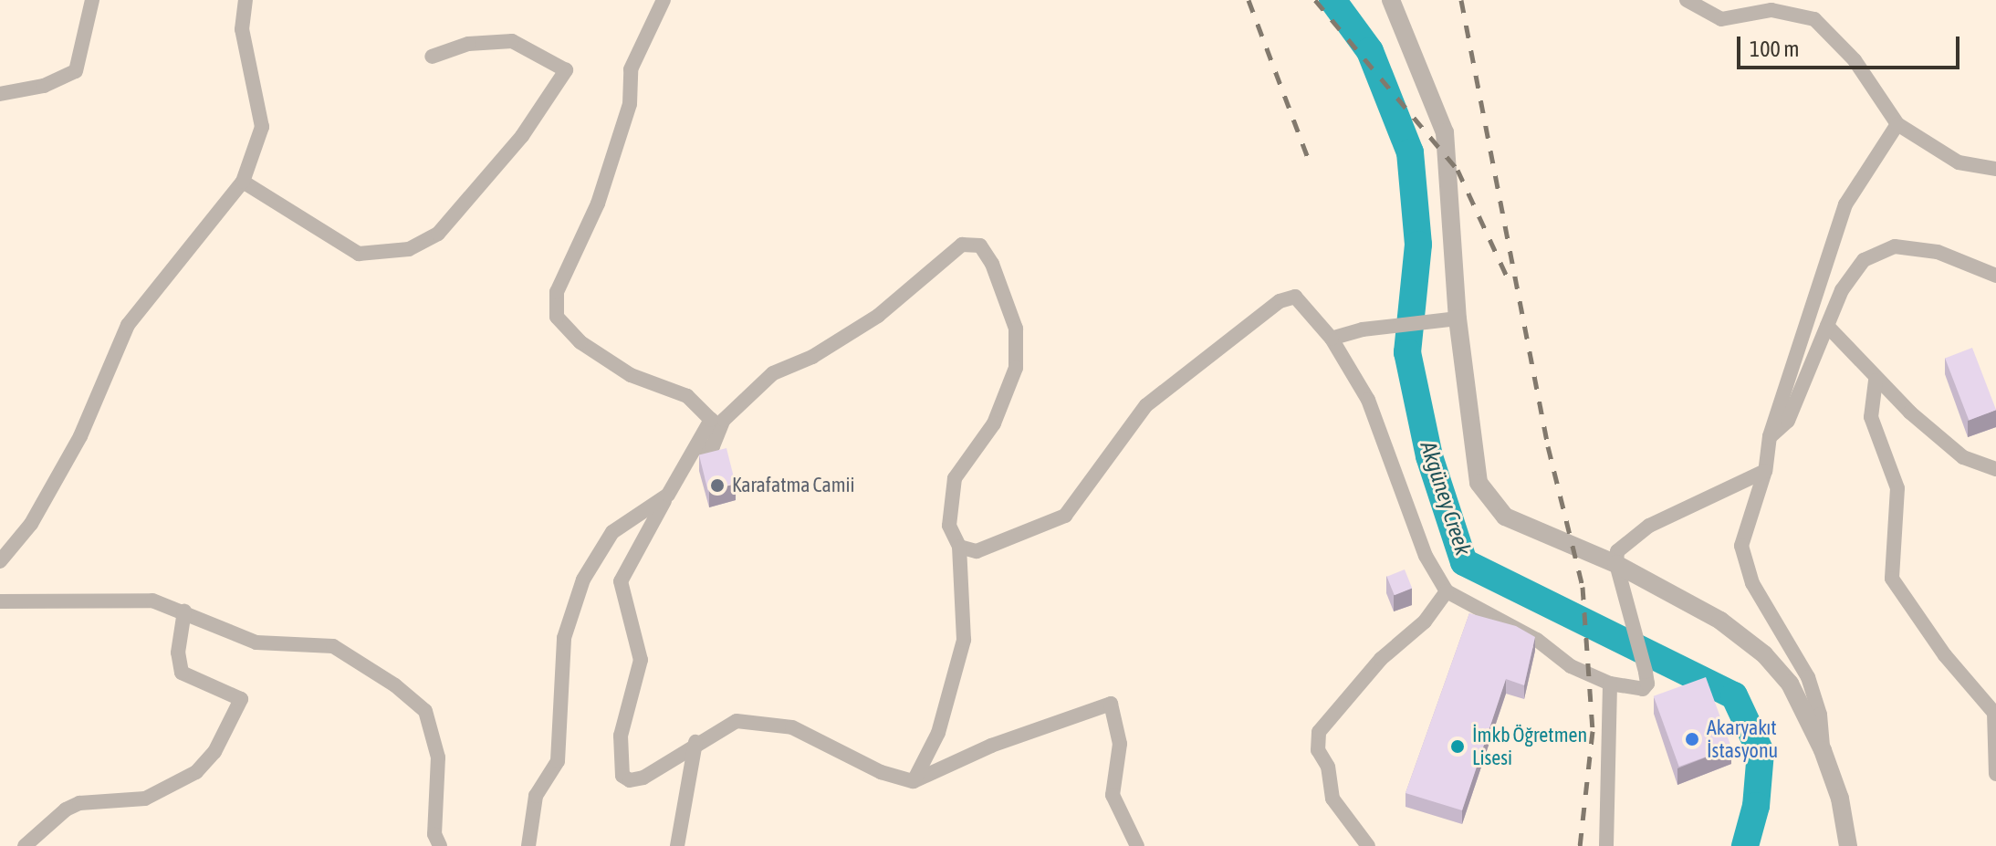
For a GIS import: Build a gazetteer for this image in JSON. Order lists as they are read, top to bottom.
{
  "water": ["Akgüney Creek"],
  "places": ["Karafatma Camii", "Akaryakıt İstasyonu", "İmkb Öğretmen Lisesi"],
  "scale_bar": "100 m"
}
